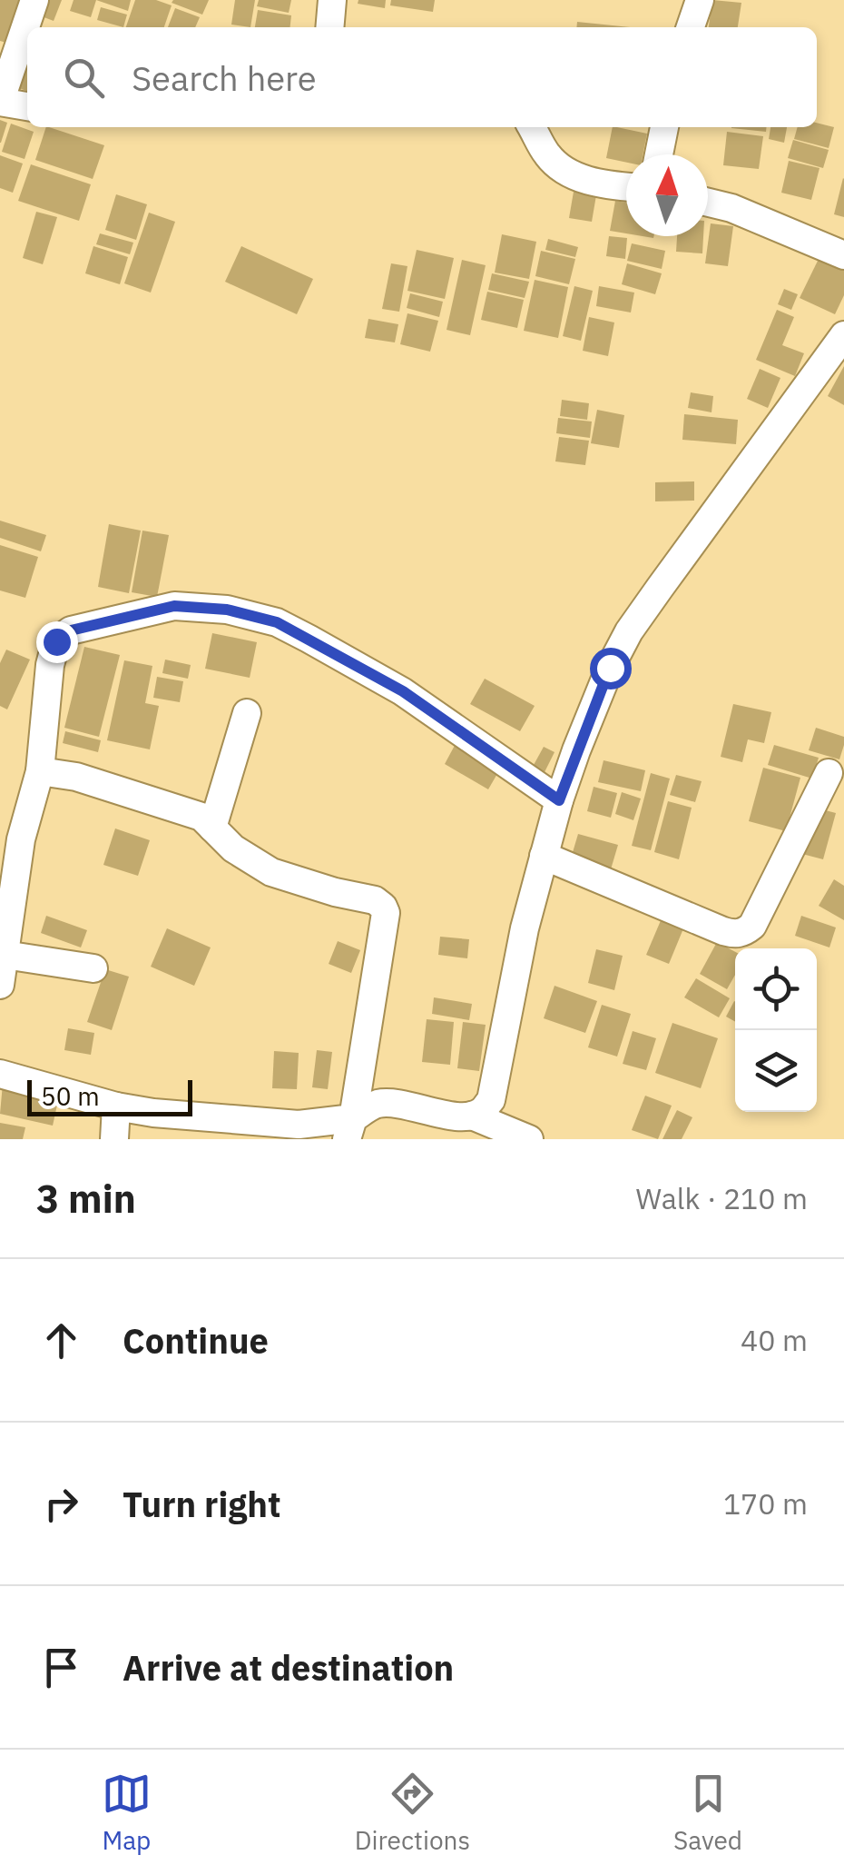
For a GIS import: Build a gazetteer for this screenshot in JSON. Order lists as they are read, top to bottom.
{
  "scale_bar": "50 m",
  "north": "top",
  "page": {
    "search": "Search here",
    "scale": "50 m",
    "heading": ["3 min", "Walk · 210 m"],
    "list": [
      ["Continue", "40 m"],
      ["Turn right", "170 m"],
      "Arrive at destination"
    ],
    "nav": ["Map", "Directions", "Saved"]
  }
}
